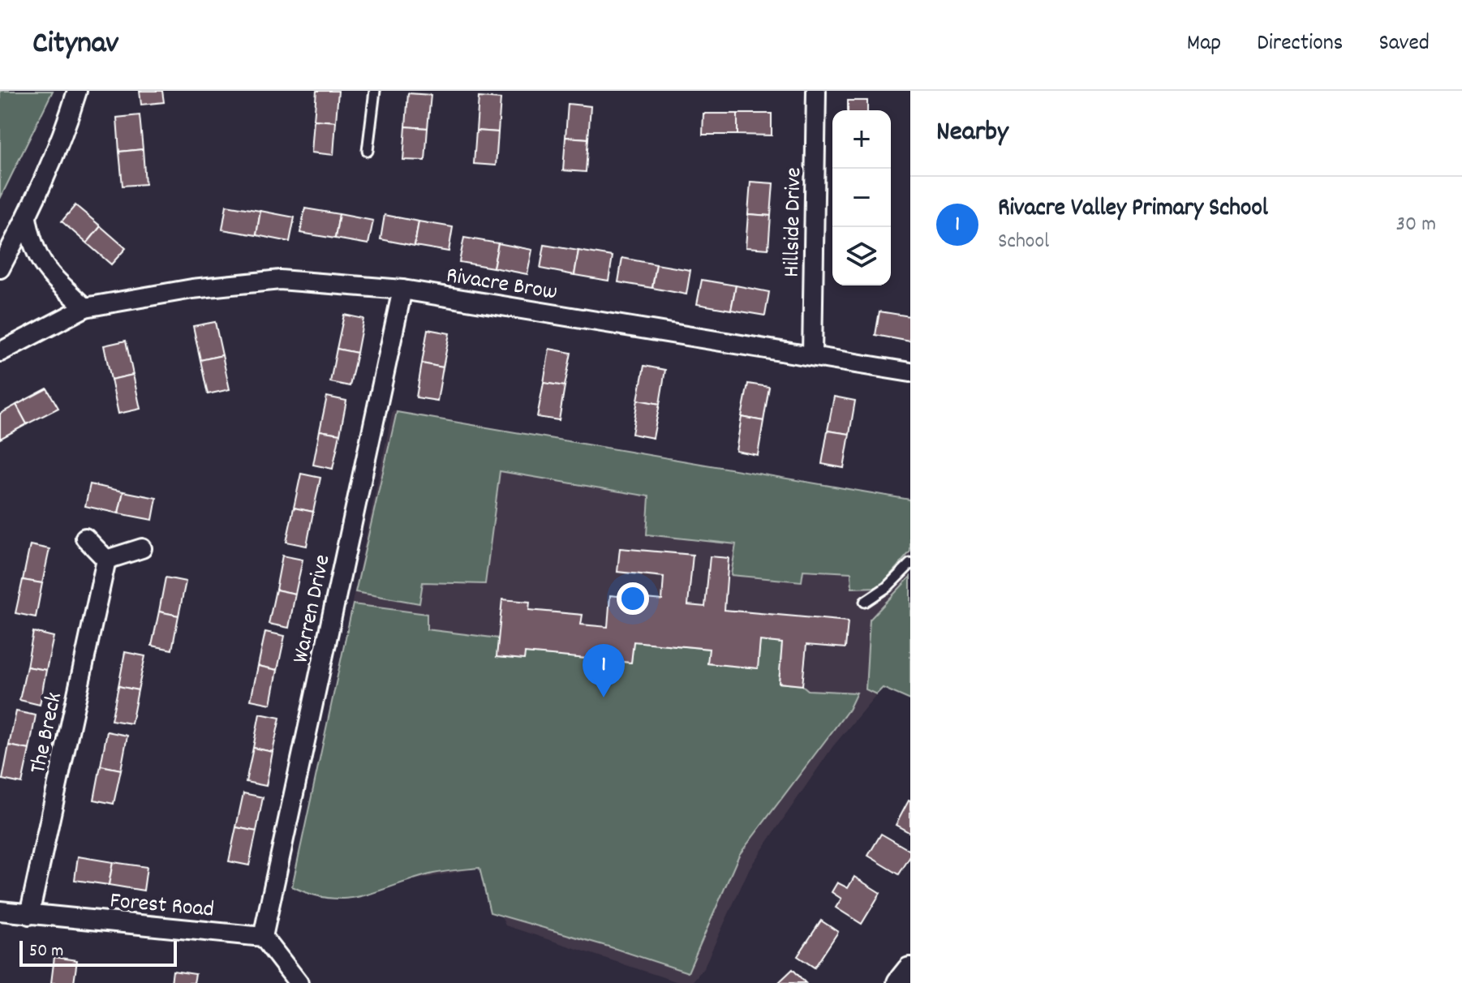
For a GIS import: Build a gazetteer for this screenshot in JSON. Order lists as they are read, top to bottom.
{
  "streets": {
    "street": [
      "Hillside Drive",
      "Rivacre Brow",
      "Warren Drive",
      "The Breck",
      "Forest Road"
    ]
  },
  "crossings": [
    ["Hillside Drive", "Rivacre Brow"],
    ["Rivacre Brow", "Warren Drive"],
    ["Warren Drive", "Forest Road"],
    ["The Breck", "Forest Road"]
  ],
  "scale_bar": "50 m",
  "page": {
    "header": "Citynav",
    "nav": ["Map", "Directions", "Saved"],
    "heading": "Nearby",
    "map_buttons": ["+", "−"],
    "list": [
      {
        "mark": "1",
        "name": "Rivacre Valley Primary School",
        "note": "School",
        "value": "30 m"
      }
    ],
    "pins": "1",
    "scale": "50 m"
  }
}
